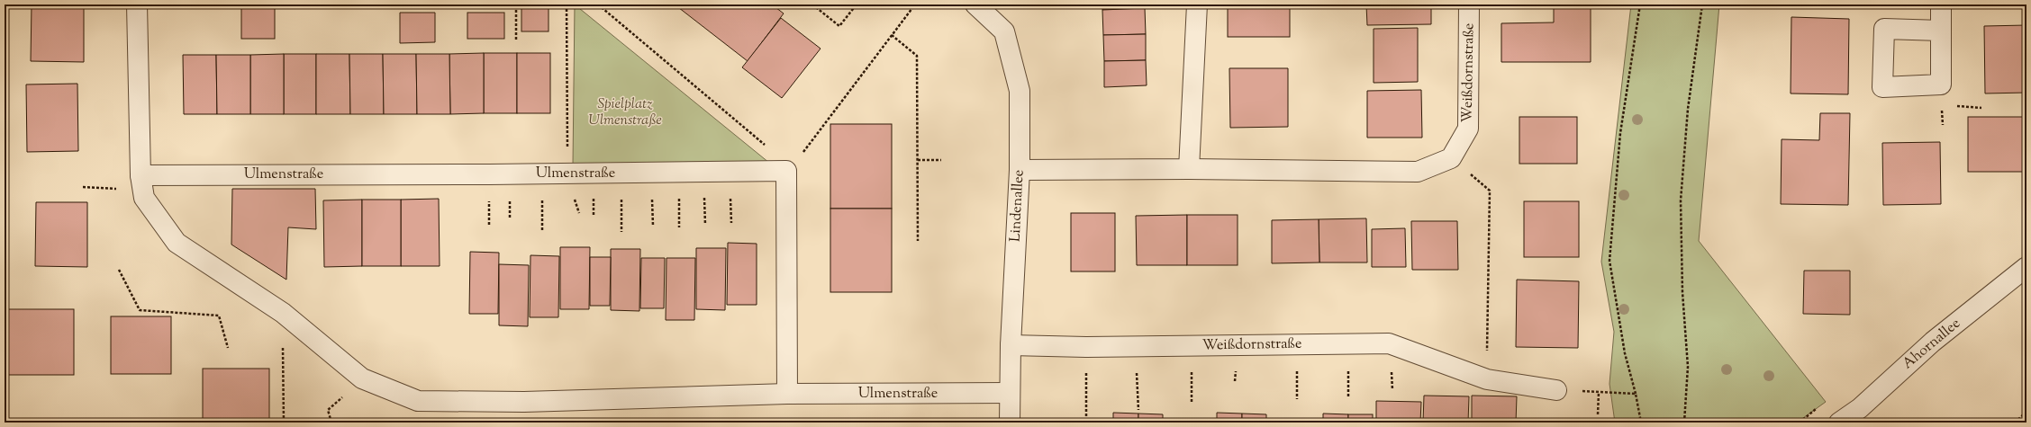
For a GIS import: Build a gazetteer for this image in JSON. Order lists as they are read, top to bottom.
{
  "streets": {
    "street": [
      "Weißdornstraße",
      "Ulmenstraße",
      "Lindenallee",
      "Ahornallee"
    ]
  },
  "crossings": [
    ["Weißdornstraße", "Lindenallee"],
    ["Ulmenstraße", "Lindenallee"]
  ],
  "parks": ["Spielplatz Ulmenstraße"]
}
